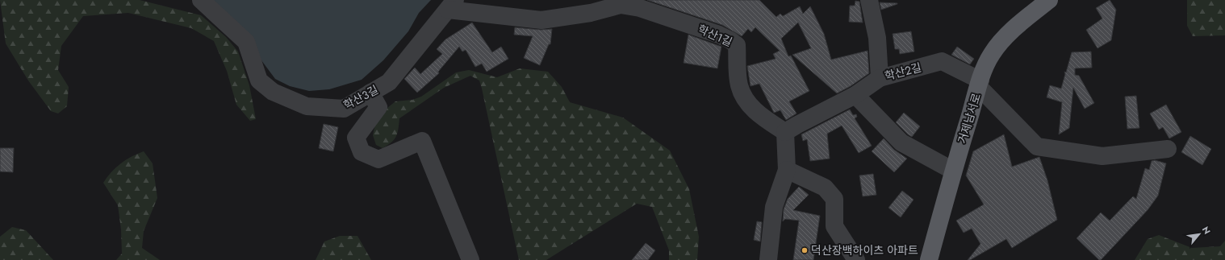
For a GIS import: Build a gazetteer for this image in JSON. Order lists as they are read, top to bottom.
{
  "streets": {
    "main road": ["거제남서로"],
    "street": ["학산1길", "학산2길", "학산3길"]
  },
  "crossings": [
    ["학산1길", "학산3길"],
    ["학산2길", "거제남서로"]
  ],
  "places": ["덕산장백하이츠 아파트"],
  "north": "top right"
}
